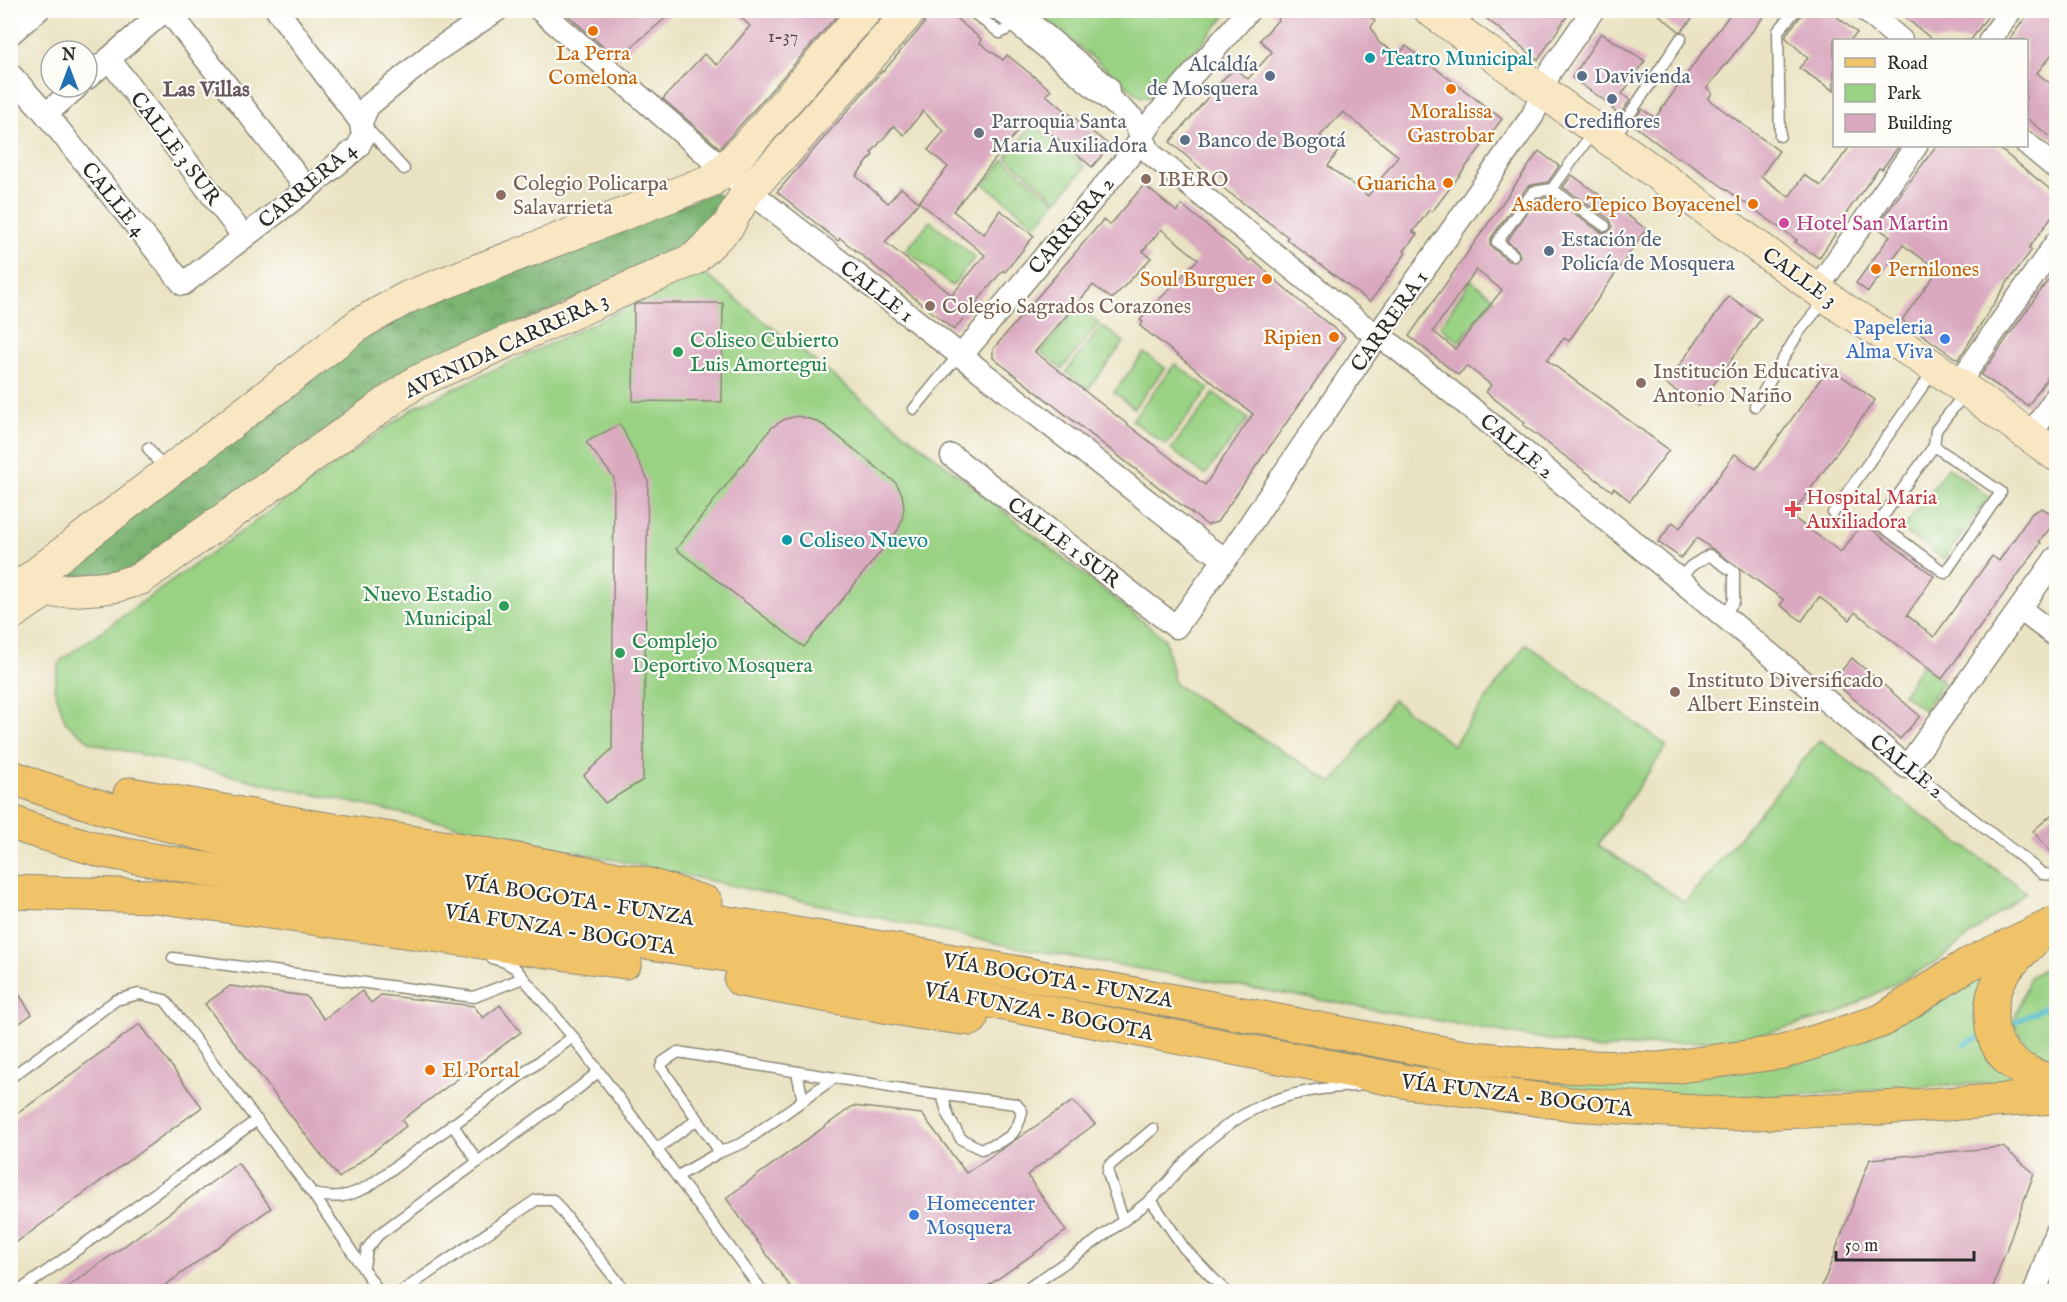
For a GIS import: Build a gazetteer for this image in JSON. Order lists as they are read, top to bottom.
{
  "streets": {
    "main road": [
      "CALLE 3",
      "AVENIDA CARRERA 3",
      "VÍA BOGOTA - FUNZA",
      "VÍA FUNZA - BOGOTA"
    ],
    "street": [
      "CALLE 3 SUR",
      "CARRERA 4",
      "CALLE 4",
      "CARRERA 2",
      "CALLE 1",
      "CARRERA 1",
      "CALLE 2",
      "CALLE 1 SUR"
    ]
  },
  "crossings": [
    ["CALLE 3 SUR", "CARRERA 4"],
    ["CARRERA 4", "CALLE 4"],
    ["CARRERA 2", "CALLE 1"],
    ["CARRERA 2", "CALLE 2"],
    ["CALLE 3", "CARRERA 1"],
    ["CALLE 1", "CARRERA 1"],
    ["CALLE 1", "AVENIDA CARRERA 3"],
    ["CARRERA 1", "CALLE 2"],
    ["CARRERA 1", "CALLE 1 SUR"]
  ],
  "districts": ["Las Villas"],
  "places": {
    "other": [
      "La Perra Comelona",
      "Teatro Municipal",
      "Alcaldía de Mosquera",
      "Davivienda",
      "Moralissa Gastrobar",
      "Crediflores",
      "Parroquia Santa Maria Auxiliadora",
      "Banco de Bogotá",
      "IBERO",
      "Guaricha",
      "Colegio Policarpa Salavarrieta",
      "Asadero Tepico Boyacenel",
      "Hotel San Martin",
      "Estación de Policía de Mosquera",
      "Pernilones",
      "Soul Burguer",
      "Colegio Sagrados Corazones",
      "Ripien",
      "Papeleria Alma Viva",
      "Coliseo Cubierto Luis Amortegui",
      "Institución Educativa Antonio Nariño",
      "Coliseo Nuevo",
      "Nuevo Estadio Municipal",
      "Complejo Deportivo Mosquera",
      "Instituto Diversificado Albert Einstein",
      "El Portal",
      "Homecenter Mosquera"
    ],
    "health": ["Hospital Maria Auxiliadora"]
  },
  "house_numbers": ["1-37"],
  "legend": ["Road", "Park", "Building"],
  "scale_bar": "50 m",
  "north": "top"
}
